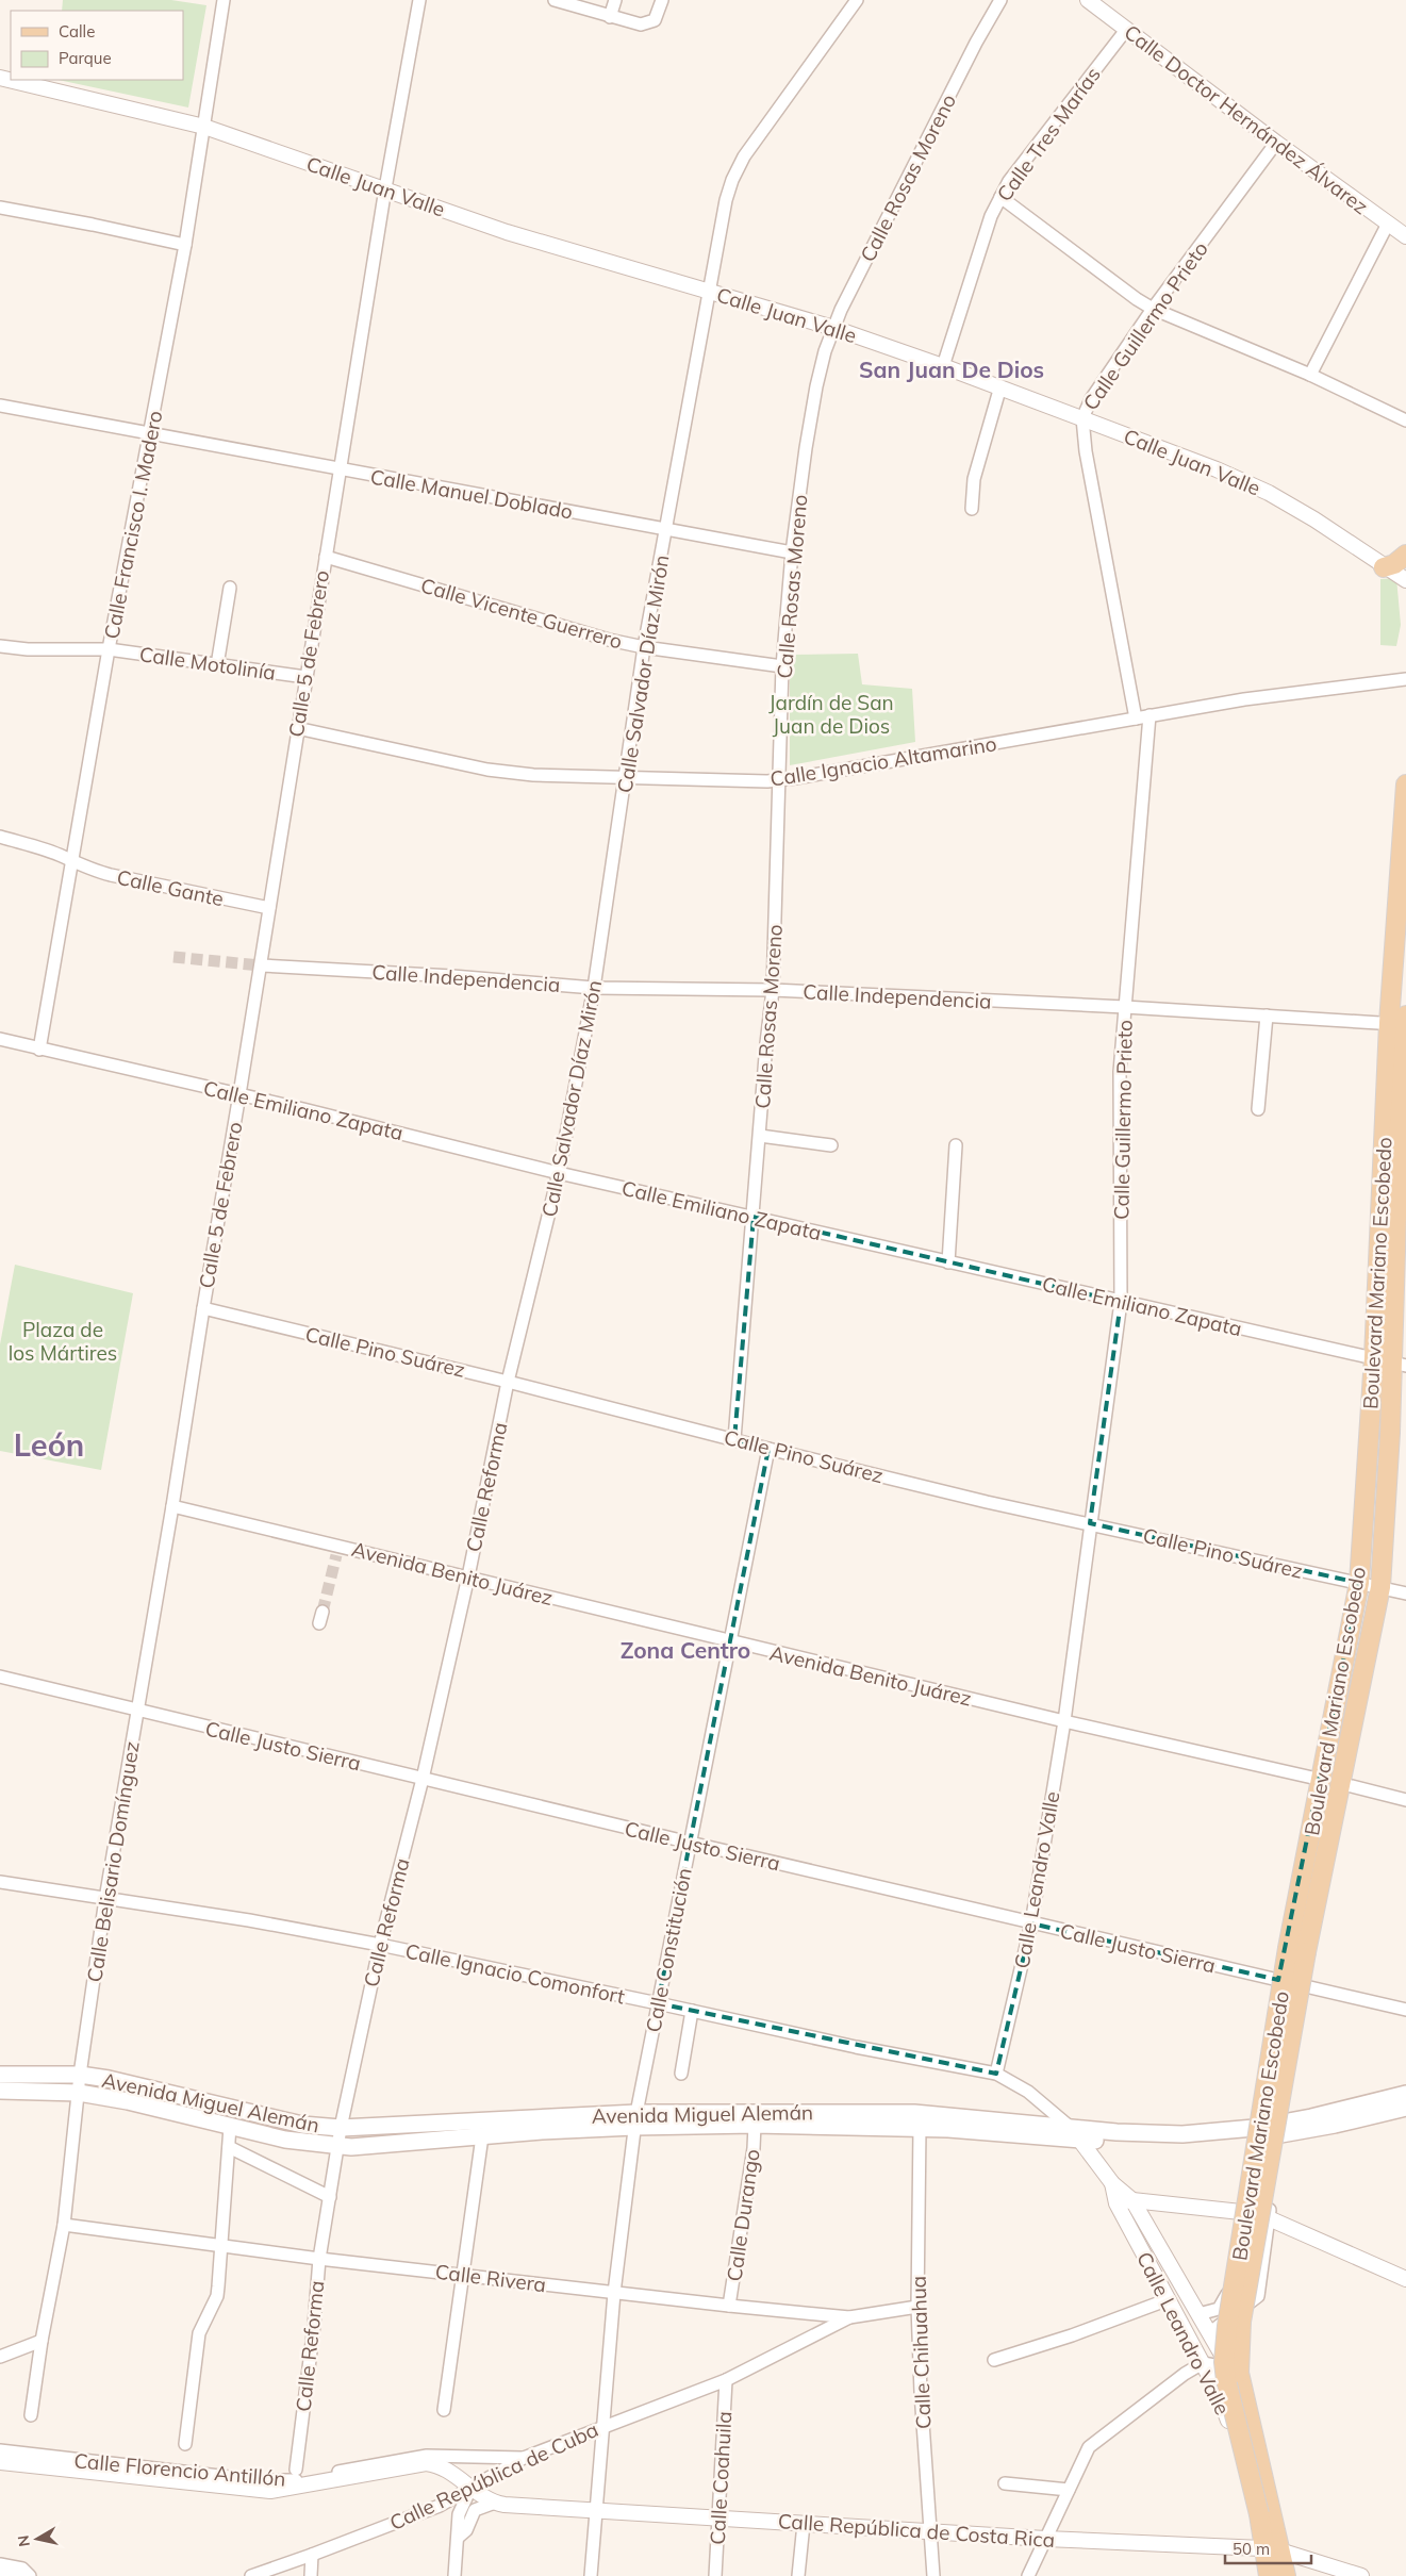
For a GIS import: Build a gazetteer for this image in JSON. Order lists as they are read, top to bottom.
{
  "streets": {
    "main road": ["Boulevard Mariano Escobedo", "Avenida Miguel Alemán"],
    "street": [
      "Calle Doctor Hernández Álvarez",
      "Calle Tres Marías",
      "Calle Rosas Moreno",
      "Calle Juan Valle",
      "Calle Guillermo Prieto",
      "Calle Manuel Doblado",
      "Calle Francisco I. Madero",
      "Calle Vicente Guerrero",
      "Calle 5 de Febrero",
      "Calle Motolinía",
      "Calle Salvador Díaz Mirón",
      "Calle Ignacio Altamarino",
      "Calle Gante",
      "Calle Independencia",
      "Calle Emiliano Zapata",
      "Calle Pino Suárez",
      "Calle Reforma",
      "Avenida Benito Juárez",
      "Calle Justo Sierra",
      "Calle Belisario Domínguez",
      "Calle Leandro Valle",
      "Calle Constitución",
      "Calle Ignacio Comonfort",
      "Calle Durango",
      "Calle Rivera",
      "Calle Chihuahua",
      "Calle Florencio Antillón",
      "Calle República de Cuba",
      "Calle Coahuila",
      "Calle República de Costa Rica"
    ]
  },
  "crossings": [
    ["Calle Doctor Hernández Álvarez", "Calle Tres Marías"],
    ["Calle Doctor Hernández Álvarez", "Calle Guillermo Prieto"],
    ["Calle Tres Marías", "Calle Juan Valle"],
    ["Calle Rosas Moreno", "Calle Juan Valle"],
    ["Calle Rosas Moreno", "Calle Manuel Doblado"],
    ["Calle Rosas Moreno", "Calle Vicente Guerrero"],
    ["Calle Rosas Moreno", "Calle Ignacio Altamarino"],
    ["Calle Rosas Moreno", "Calle Independencia"],
    ["Calle Rosas Moreno", "Calle Emiliano Zapata"],
    ["Calle Rosas Moreno", "Calle Pino Suárez"],
    ["Calle Juan Valle", "Calle Guillermo Prieto"],
    ["Calle Juan Valle", "Calle Francisco I. Madero"],
    ["Calle Juan Valle", "Calle 5 de Febrero"],
    ["Calle Juan Valle", "Calle Salvador Díaz Mirón"],
    ["Calle Guillermo Prieto", "Calle Ignacio Altamarino"],
    ["Calle Guillermo Prieto", "Calle Independencia"],
    ["Calle Guillermo Prieto", "Calle Emiliano Zapata"],
    ["Calle Guillermo Prieto", "Calle Pino Suárez"],
    ["Calle Guillermo Prieto", "Calle Leandro Valle"],
    ["Calle Manuel Doblado", "Calle Francisco I. Madero"],
    ["Calle Manuel Doblado", "Calle 5 de Febrero"],
    ["Calle Manuel Doblado", "Calle Salvador Díaz Mirón"],
    ["Calle Francisco I. Madero", "Calle Motolinía"],
    ["Calle Francisco I. Madero", "Calle Gante"],
    ["Calle Francisco I. Madero", "Calle Emiliano Zapata"],
    ["Calle Vicente Guerrero", "Calle 5 de Febrero"],
    ["Calle Vicente Guerrero", "Calle Salvador Díaz Mirón"],
    ["Calle 5 de Febrero", "Calle Motolinía"],
    ["Calle 5 de Febrero", "Calle Ignacio Altamarino"],
    ["Calle 5 de Febrero", "Calle Gante"],
    ["Calle 5 de Febrero", "Calle Independencia"],
    ["Calle 5 de Febrero", "Calle Emiliano Zapata"],
    ["Calle 5 de Febrero", "Calle Pino Suárez"],
    ["Calle 5 de Febrero", "Calle Belisario Domínguez"],
    ["Calle Salvador Díaz Mirón", "Calle Ignacio Altamarino"],
    ["Calle Salvador Díaz Mirón", "Calle Independencia"],
    ["Calle Salvador Díaz Mirón", "Calle Emiliano Zapata"],
    ["Calle Salvador Díaz Mirón", "Calle Pino Suárez"],
    ["Calle Salvador Díaz Mirón", "Calle Reforma"],
    ["Calle Independencia", "Boulevard Mariano Escobedo"],
    ["Calle Emiliano Zapata", "Boulevard Mariano Escobedo"],
    ["Boulevard Mariano Escobedo", "Calle Pino Suárez"],
    ["Boulevard Mariano Escobedo", "Avenida Benito Juárez"],
    ["Boulevard Mariano Escobedo", "Calle Leandro Valle"],
    ["Boulevard Mariano Escobedo", "Calle República de Costa Rica"],
    ["Calle Pino Suárez", "Calle Reforma"],
    ["Calle Pino Suárez", "Calle Belisario Domínguez"],
    ["Calle Pino Suárez", "Calle Leandro Valle"],
    ["Calle Pino Suárez", "Calle Constitución"],
    ["Calle Reforma", "Avenida Benito Juárez"],
    ["Calle Reforma", "Calle Justo Sierra"],
    ["Calle Reforma", "Calle Ignacio Comonfort"],
    ["Calle Reforma", "Avenida Miguel Alemán"],
    ["Calle Reforma", "Calle Rivera"],
    ["Avenida Benito Juárez", "Calle Belisario Domínguez"],
    ["Avenida Benito Juárez", "Calle Leandro Valle"],
    ["Avenida Benito Juárez", "Calle Constitución"],
    ["Calle Justo Sierra", "Calle Belisario Domínguez"],
    ["Calle Justo Sierra", "Calle Leandro Valle"],
    ["Calle Justo Sierra", "Calle Constitución"],
    ["Calle Belisario Domínguez", "Calle Ignacio Comonfort"],
    ["Calle Belisario Domínguez", "Avenida Miguel Alemán"],
    ["Calle Belisario Domínguez", "Calle Rivera"],
    ["Calle Leandro Valle", "Calle Ignacio Comonfort"],
    ["Calle Leandro Valle", "Avenida Miguel Alemán"],
    ["Calle Leandro Valle", "Calle República de Costa Rica"],
    ["Calle Constitución", "Calle Ignacio Comonfort"],
    ["Calle Constitución", "Avenida Miguel Alemán"],
    ["Calle Constitución", "Calle Rivera"],
    ["Calle Constitución", "Calle República de Cuba"],
    ["Calle Constitución", "Calle República de Costa Rica"],
    ["Avenida Miguel Alemán", "Calle Durango"],
    ["Avenida Miguel Alemán", "Calle Chihuahua"],
    ["Calle Durango", "Calle Rivera"],
    ["Calle Rivera", "Calle Chihuahua"],
    ["Calle Rivera", "Calle República de Cuba"],
    ["Calle Chihuahua", "Calle República de Costa Rica"],
    ["Calle Florencio Antillón", "Calle República de Cuba"],
    ["Calle Florencio Antillón", "Calle República de Costa Rica"],
    ["Calle República de Cuba", "Calle Coahuila"],
    ["Calle República de Cuba", "Calle República de Costa Rica"],
    ["Calle Coahuila", "Calle República de Costa Rica"]
  ],
  "districts": ["San Juan De Dios", "León", "Zona Centro"],
  "parks": ["Jardín de San Juan de Dios", "Plaza de los Mártires"],
  "legend": ["Calle", "Parque"],
  "scale_bar": "50 m",
  "north": "left"
}
